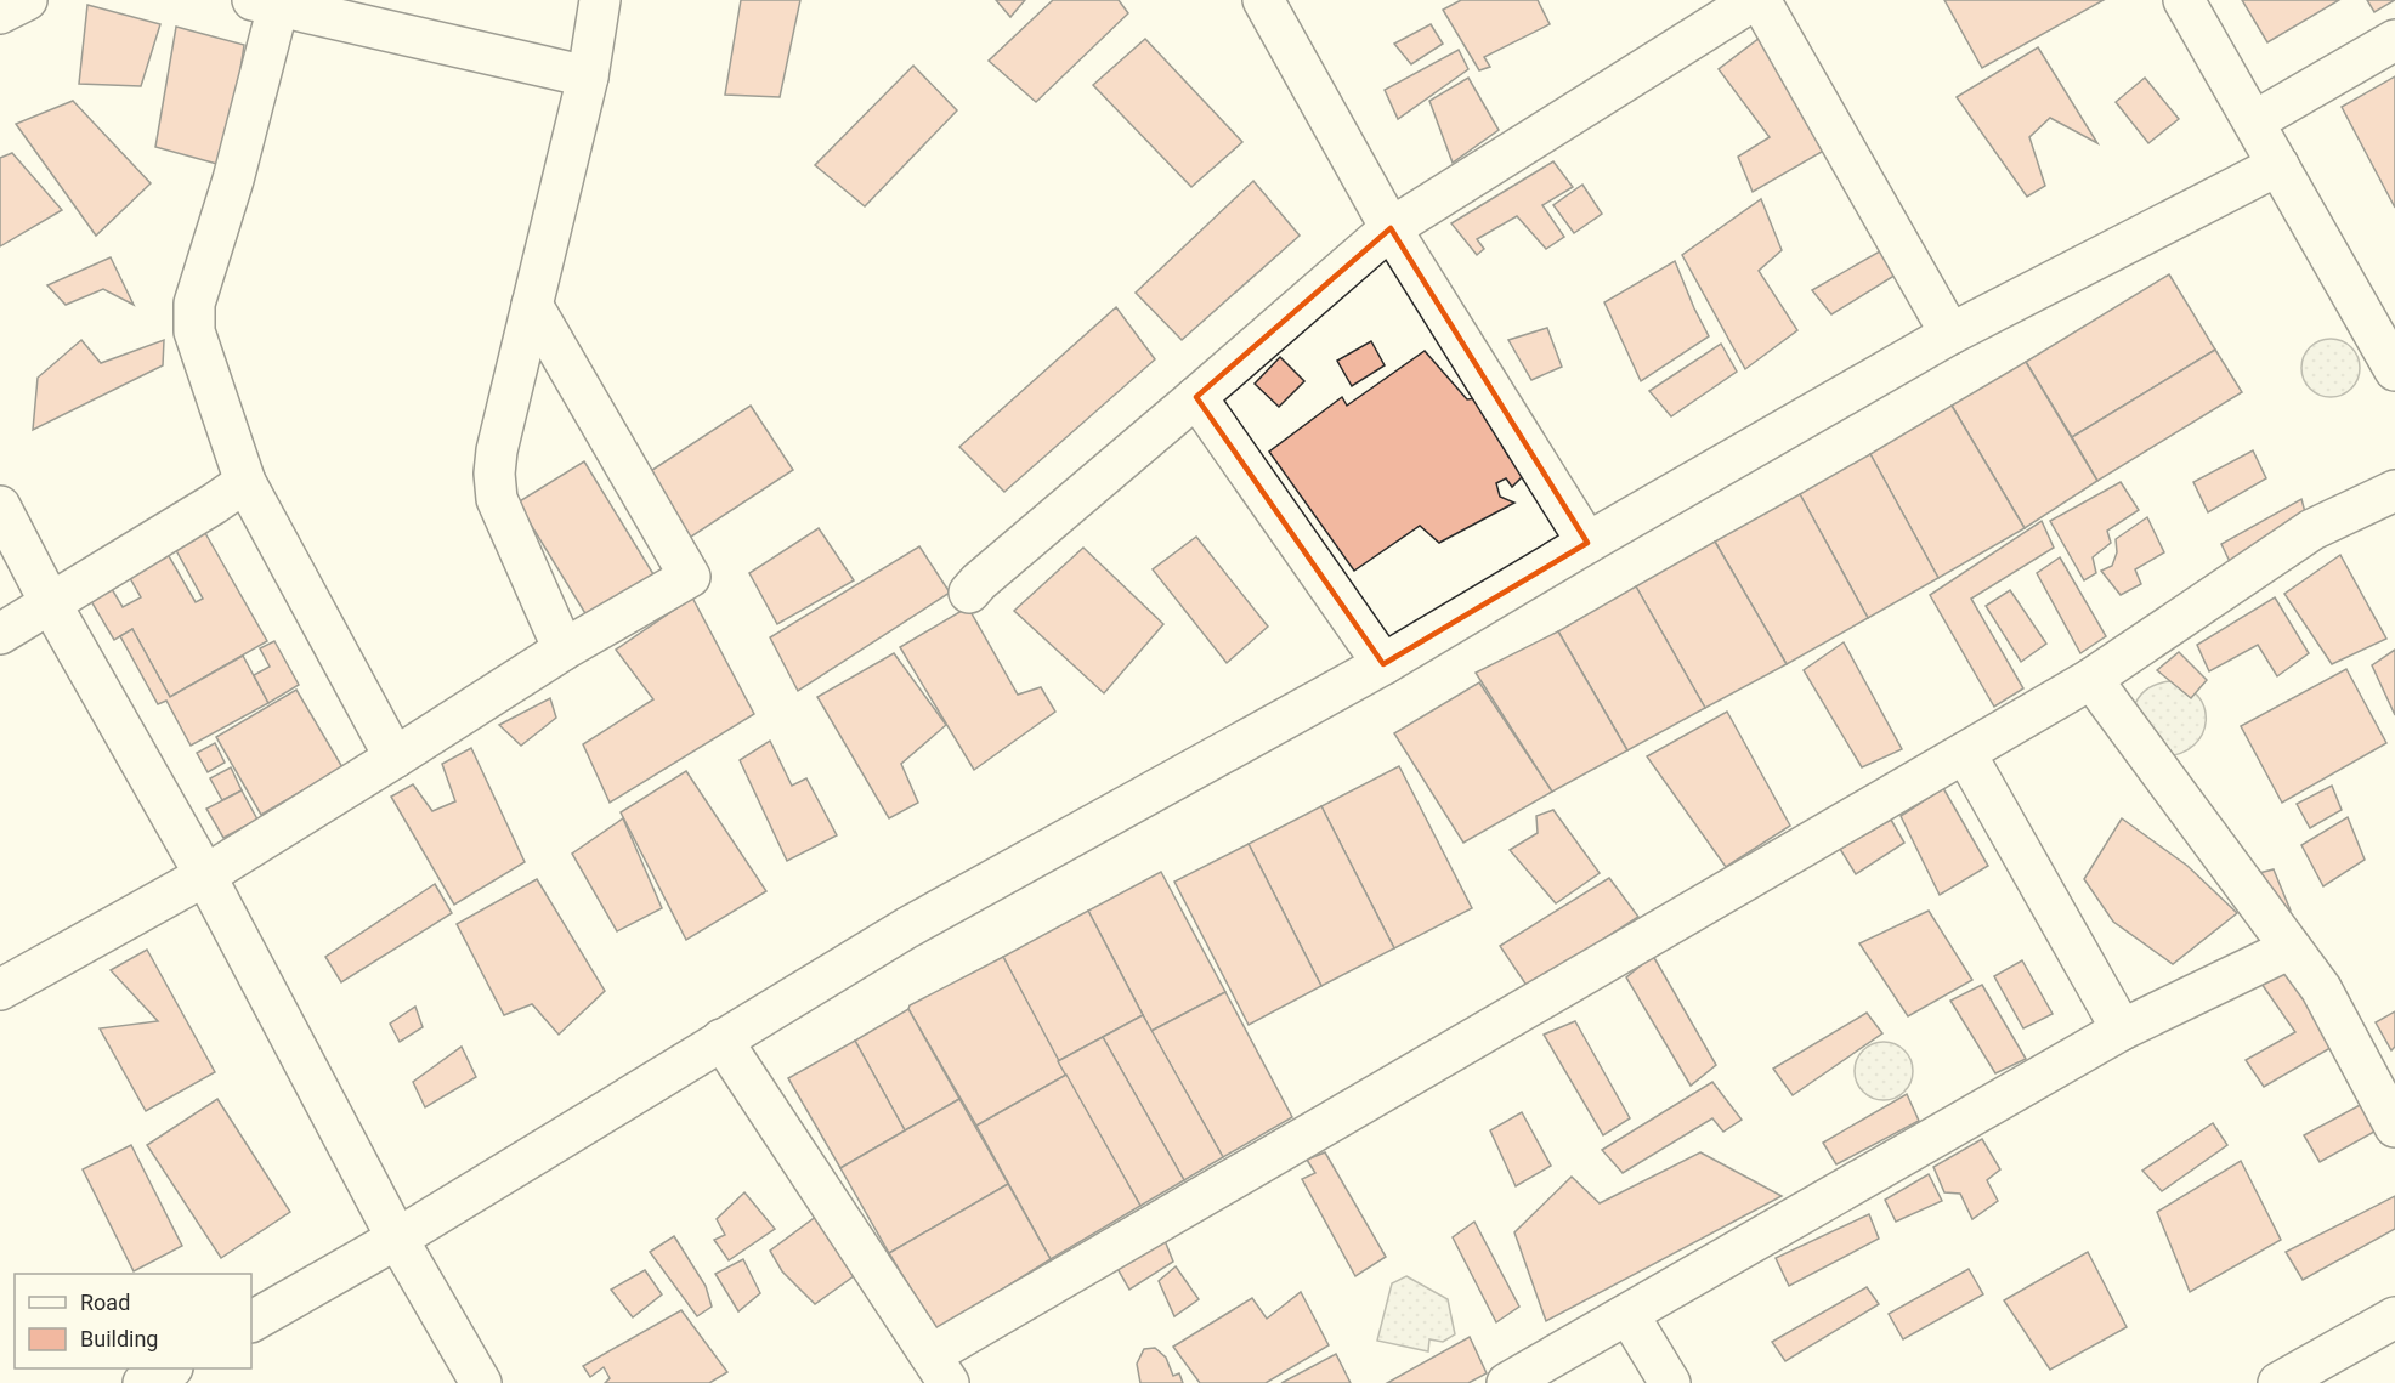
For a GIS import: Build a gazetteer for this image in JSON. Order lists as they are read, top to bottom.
{
  "legend": ["Road", "Building"]
}
